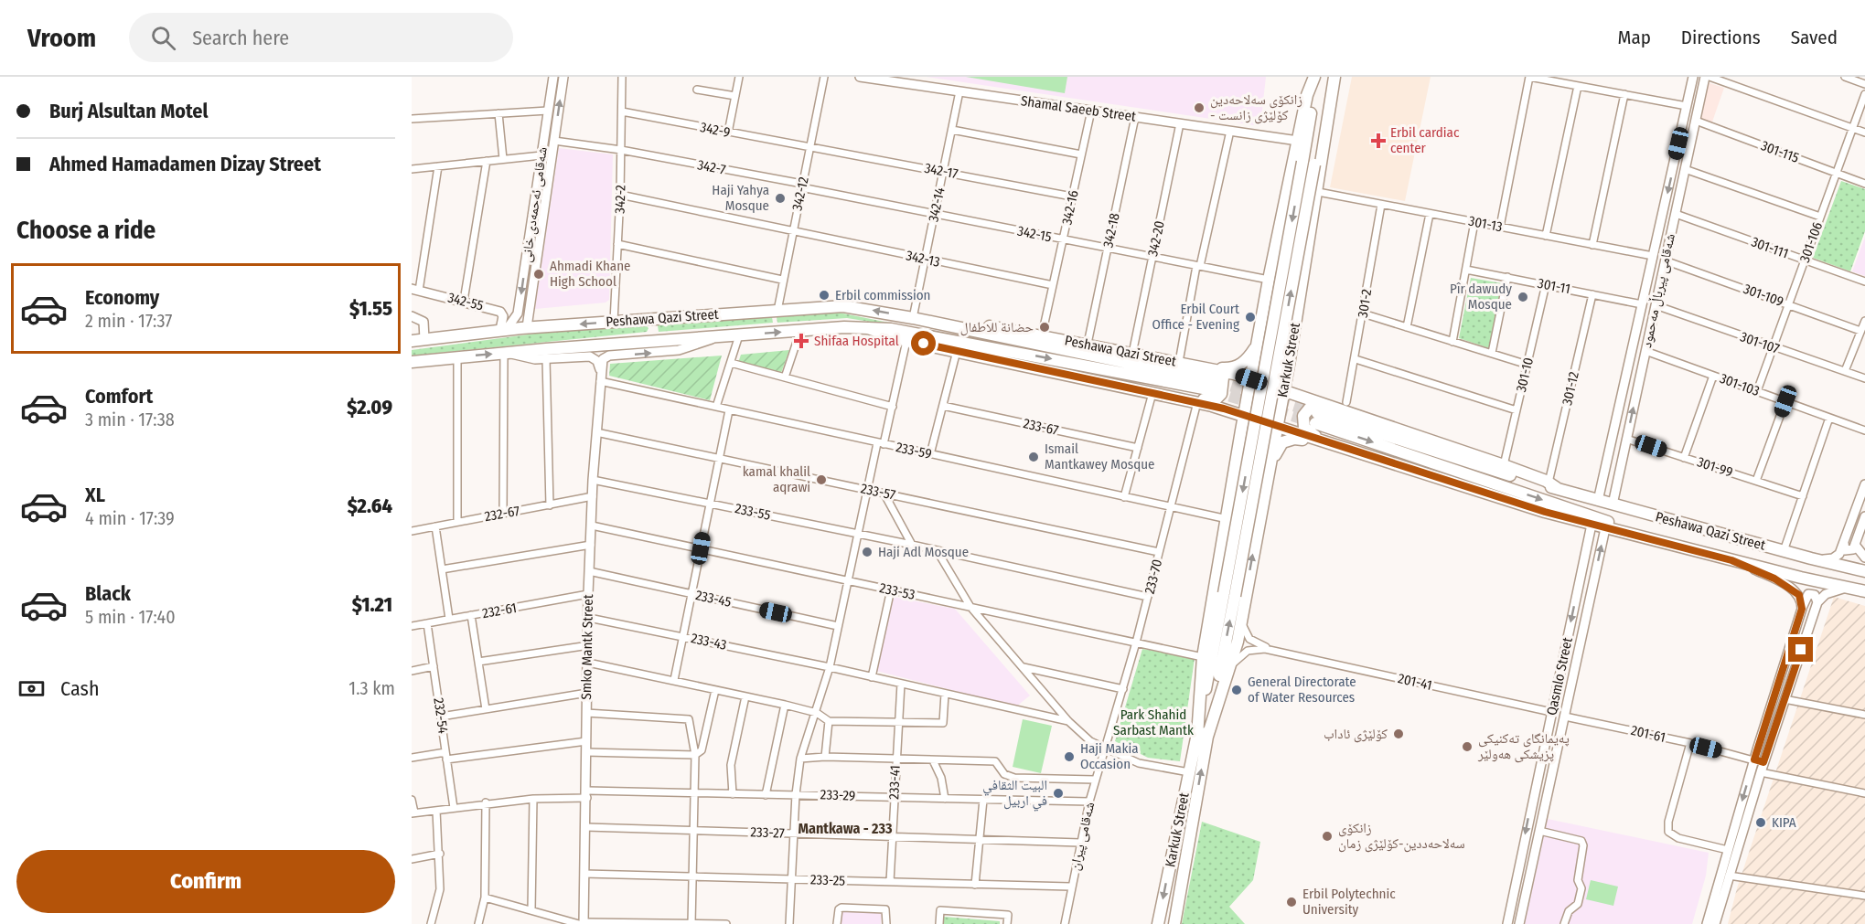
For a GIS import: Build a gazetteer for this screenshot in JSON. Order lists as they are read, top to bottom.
{
  "streets": {
    "highway": ["Peshawa Qazi Street", "Karkuk Street"],
    "main road": [
      "Shamal Saeeb Street",
      "شەقامی ئەحمەدی خانی",
      "شەقامی پیرباڵ مەحمود",
      "342-55",
      "Smko Mantk Street",
      "Qasmlo Street"
    ],
    "street": [
      "342-9",
      "301-115",
      "342-7",
      "342-17",
      "342-12",
      "342-2",
      "342-14",
      "342-16",
      "301-13",
      "342-18",
      "342-15",
      "342-20",
      "301-106",
      "301-111",
      "342-13",
      "301-11",
      "301-109",
      "301-2",
      "301-107",
      "301-10",
      "301-103",
      "301-12",
      "233-67",
      "233-59",
      "301-99",
      "233-57",
      "233-55",
      "232-67",
      "233-70",
      "233-53",
      "233-45",
      "232-61",
      "233-43",
      "201-41",
      "232-54",
      "201-61",
      "233-41",
      "233-29",
      "233-27",
      "شەقامی پیران",
      "233-25"
    ]
  },
  "crossings": [
    ["Shamal Saeeb Street", "342-14"],
    ["Shamal Saeeb Street", "342-16"],
    ["Shamal Saeeb Street", "342-18"],
    ["Shamal Saeeb Street", "342-20"],
    ["Shamal Saeeb Street", "Karkuk Street"],
    ["342-9", "342-17"],
    ["342-9", "342-12"],
    ["342-9", "342-2"],
    ["301-115", "301-106"],
    ["301-115", "شەقامی پیرباڵ مەحمود"],
    ["342-7", "342-12"],
    ["342-7", "342-2"],
    ["342-7", "شەقامی ئەحمەدی خانی"],
    ["342-7", "342-15"],
    ["342-17", "342-12"],
    ["342-17", "342-14"],
    ["342-17", "342-16"],
    ["342-12", "342-15"],
    ["342-12", "342-13"],
    ["342-12", "Peshawa Qazi Street"],
    ["342-2", "342-13"],
    ["342-2", "Peshawa Qazi Street"],
    ["شەقامی ئەحمەدی خانی", "342-55"],
    ["شەقامی ئەحمەدی خانی", "Peshawa Qazi Street"],
    ["342-14", "342-15"],
    ["342-14", "342-13"],
    ["342-14", "Peshawa Qazi Street"],
    ["342-16", "342-15"],
    ["342-16", "342-13"],
    ["342-16", "Peshawa Qazi Street"],
    ["301-13", "شەقامی پیرباڵ مەحمود"],
    ["301-13", "301-2"],
    ["301-13", "Karkuk Street"],
    ["342-18", "342-15"],
    ["342-18", "Peshawa Qazi Street"],
    ["342-15", "342-20"],
    ["342-15", "Karkuk Street"],
    ["342-20", "Peshawa Qazi Street"],
    ["301-106", "301-111"],
    ["301-106", "301-109"],
    ["301-106", "301-107"],
    ["301-106", "301-103"],
    ["301-111", "شەقامی پیرباڵ مەحمود"],
    ["301-11", "شەقامی پیرباڵ مەحمود"],
    ["301-11", "301-10"],
    ["301-11", "301-12"],
    ["شەقامی پیرباڵ مەحمود", "301-109"],
    ["شەقامی پیرباڵ مەحمود", "Peshawa Qazi Street"],
    ["شەقامی پیرباڵ مەحمود", "301-107"],
    ["شەقامی پیرباڵ مەحمود", "301-103"],
    ["شەقامی پیرباڵ مەحمود", "301-99"],
    ["342-55", "Peshawa Qazi Street"],
    ["301-2", "Peshawa Qazi Street"],
    ["Peshawa Qazi Street", "Karkuk Street"],
    ["Peshawa Qazi Street", "301-10"],
    ["Peshawa Qazi Street", "301-12"],
    ["Peshawa Qazi Street", "233-70"],
    ["Peshawa Qazi Street", "Qasmlo Street"],
    ["Karkuk Street", "233-59"],
    ["Karkuk Street", "233-53"],
    ["Karkuk Street", "201-41"],
    ["233-59", "233-70"],
    ["233-59", "Smko Mantk Street"],
    ["233-57", "233-70"],
    ["233-57", "Smko Mantk Street"],
    ["233-55", "233-70"],
    ["233-55", "Smko Mantk Street"],
    ["232-67", "Smko Mantk Street"],
    ["233-70", "233-53"],
    ["233-70", "شەقامی پیران"],
    ["233-53", "Smko Mantk Street"],
    ["233-45", "Smko Mantk Street"],
    ["232-61", "Smko Mantk Street"],
    ["232-61", "232-54"],
    ["233-43", "Smko Mantk Street"],
    ["233-43", "233-41"],
    ["Smko Mantk Street", "233-29"],
    ["Smko Mantk Street", "233-27"],
    ["Smko Mantk Street", "233-25"],
    ["Qasmlo Street", "201-41"],
    ["Qasmlo Street", "201-61"],
    ["232-54", "233-29"],
    ["233-41", "233-29"],
    ["233-41", "233-27"],
    ["233-41", "233-25"],
    ["233-29", "شەقامی پیران"],
    ["233-27", "شەقامی پیران"],
    ["شەقامی پیران", "233-25"]
  ],
  "districts": ["Mantkawa - 233"],
  "parks": ["Park Shahid Sarbast Mantk"],
  "places": {
    "other": [
      "زانکۆی سەلاحەدین - کۆلێژی زانست",
      "Haji Yahya Mosque",
      "Ahmadi Khane High School",
      "Erbil commission",
      "Pîr dawudy Mosque",
      "Erbil Court Office - Evening",
      "حضانة للاطفال",
      "Ismail Mantkawey Mosque",
      "kamal khalil aqrawi",
      "Haji Adl Mosque",
      "General Directorate of Water Resources",
      "کۆلێژی ئاداب",
      "پەیمانگای تەکنیکی پزیشکی هەولێر",
      "Haji Makia Occasion",
      "البيت الثقافي في اربيل",
      "KIPA",
      "زانکۆی سەلاحەددین-کۆلێژی زمان",
      "Erbil Polytechnic University"
    ],
    "health": ["Erbil cardiac center", "Shifaa Hospital"]
  },
  "page": {
    "header": "Vroom",
    "search": "Search here",
    "nav": ["Map", "Directions", "Saved"],
    "banner": ["Burj Alsultan Motel", "Ahmed Hamadamen Dizay Street"],
    "heading": "Choose a ride",
    "list": [
      {
        "name": "Economy",
        "note": "2 min · 17:37",
        "value": "$1.55"
      },
      {
        "name": "Comfort",
        "note": "3 min · 17:38",
        "value": "$2.09"
      },
      {
        "name": "XL",
        "note": "4 min · 17:39",
        "value": "$2.64"
      },
      {
        "name": "Black",
        "note": "5 min · 17:40",
        "value": "$1.21"
      }
    ],
    "pay": ["Cash", "1.3 km"],
    "buttons": "Confirm"
  }
}
